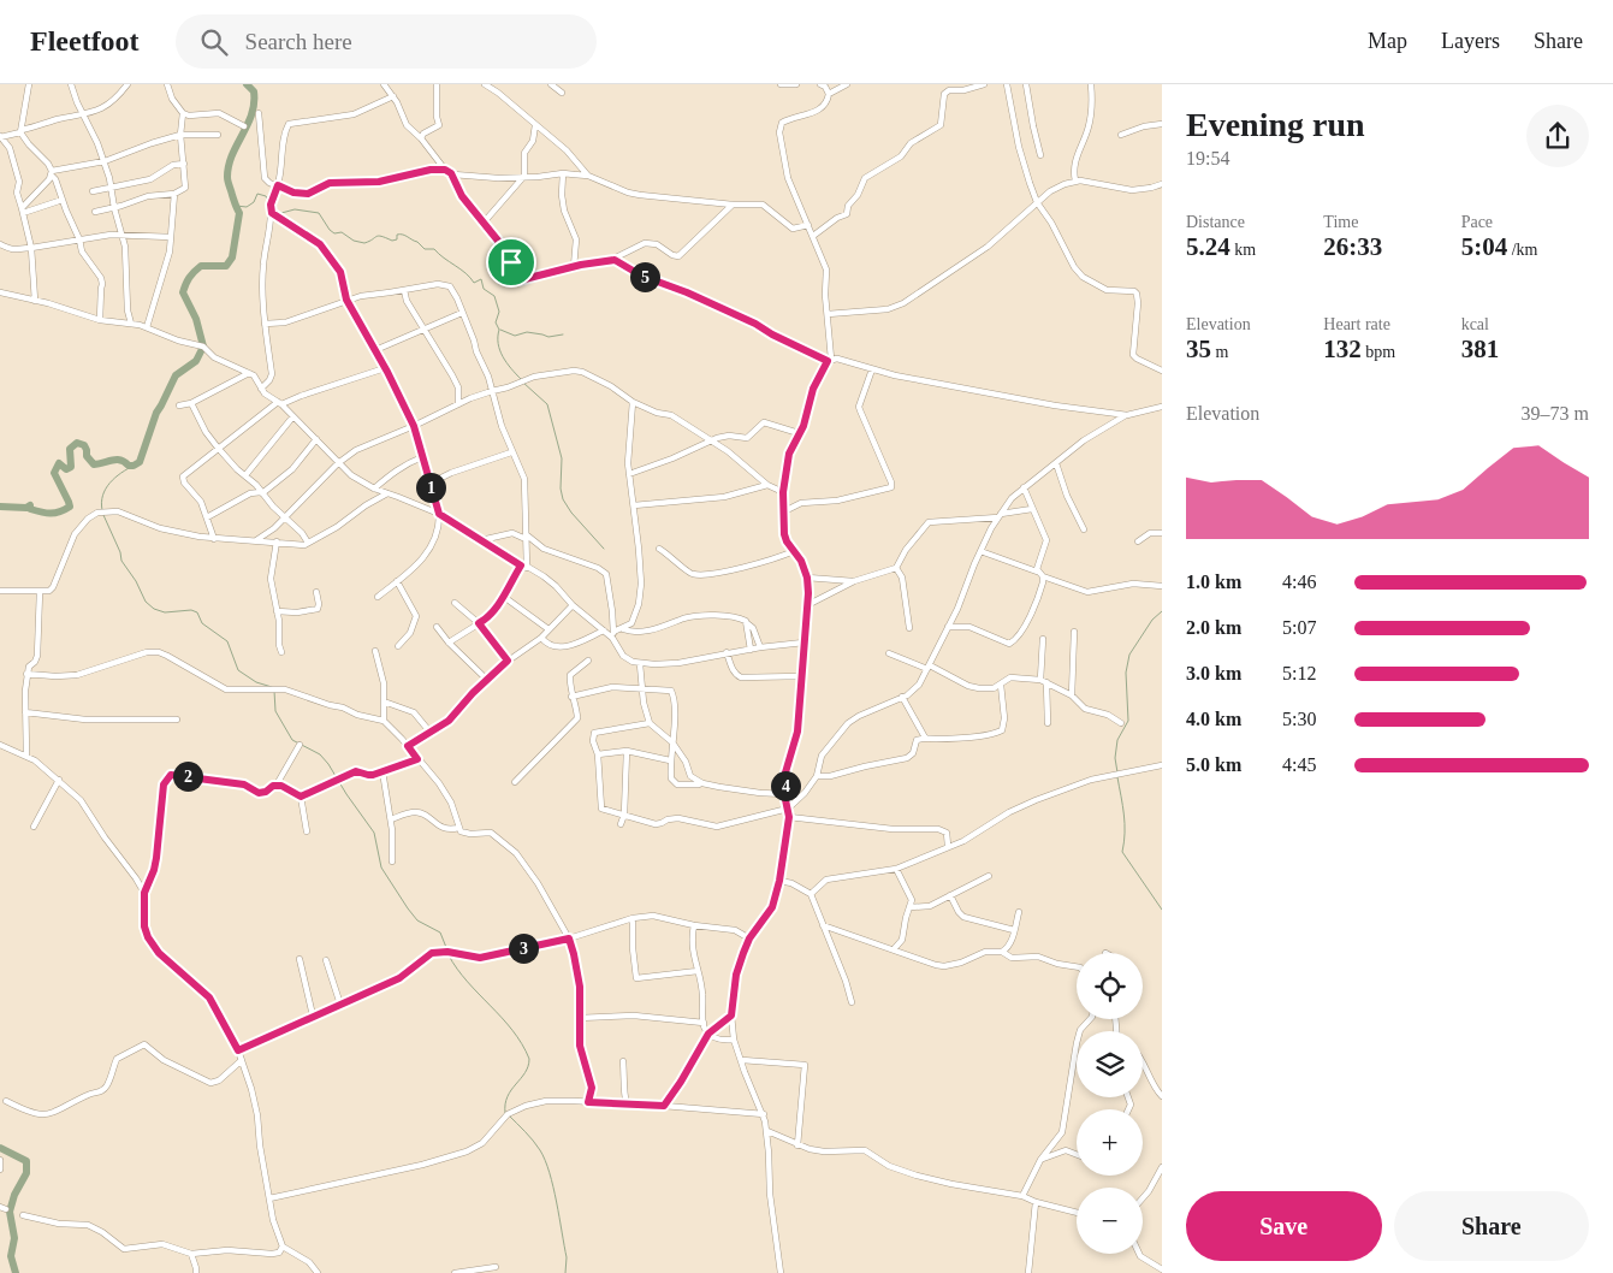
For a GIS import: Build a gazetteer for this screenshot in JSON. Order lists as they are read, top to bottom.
{
  "page": {
    "header": "Fleetfoot",
    "search": "Search here",
    "nav": ["Map", "Layers", "Share"],
    "heading": ["Evening run", "19:54"],
    "stats": [
      ["Distance", "5.24 km"],
      ["Time", "26:33"],
      ["Pace", "5:04 /km"],
      ["Elevation", "35 m"],
      ["Heart rate", "132 bpm"],
      ["kcal", "381"]
    ],
    "pins": [
      "5",
      "1",
      "2",
      "4",
      "3"
    ],
    "chart": ["Elevation", "39–73 m"],
    "list": [
      {
        "name": "1.0 km",
        "note": "4:46"
      },
      {
        "name": "2.0 km",
        "note": "5:07"
      },
      {
        "name": "3.0 km",
        "note": "5:12"
      },
      {
        "name": "4.0 km",
        "note": "5:30"
      },
      {
        "name": "5.0 km",
        "note": "4:45"
      }
    ],
    "map_buttons": ["+", "−"],
    "buttons": ["Save", "Share"]
  }
}
